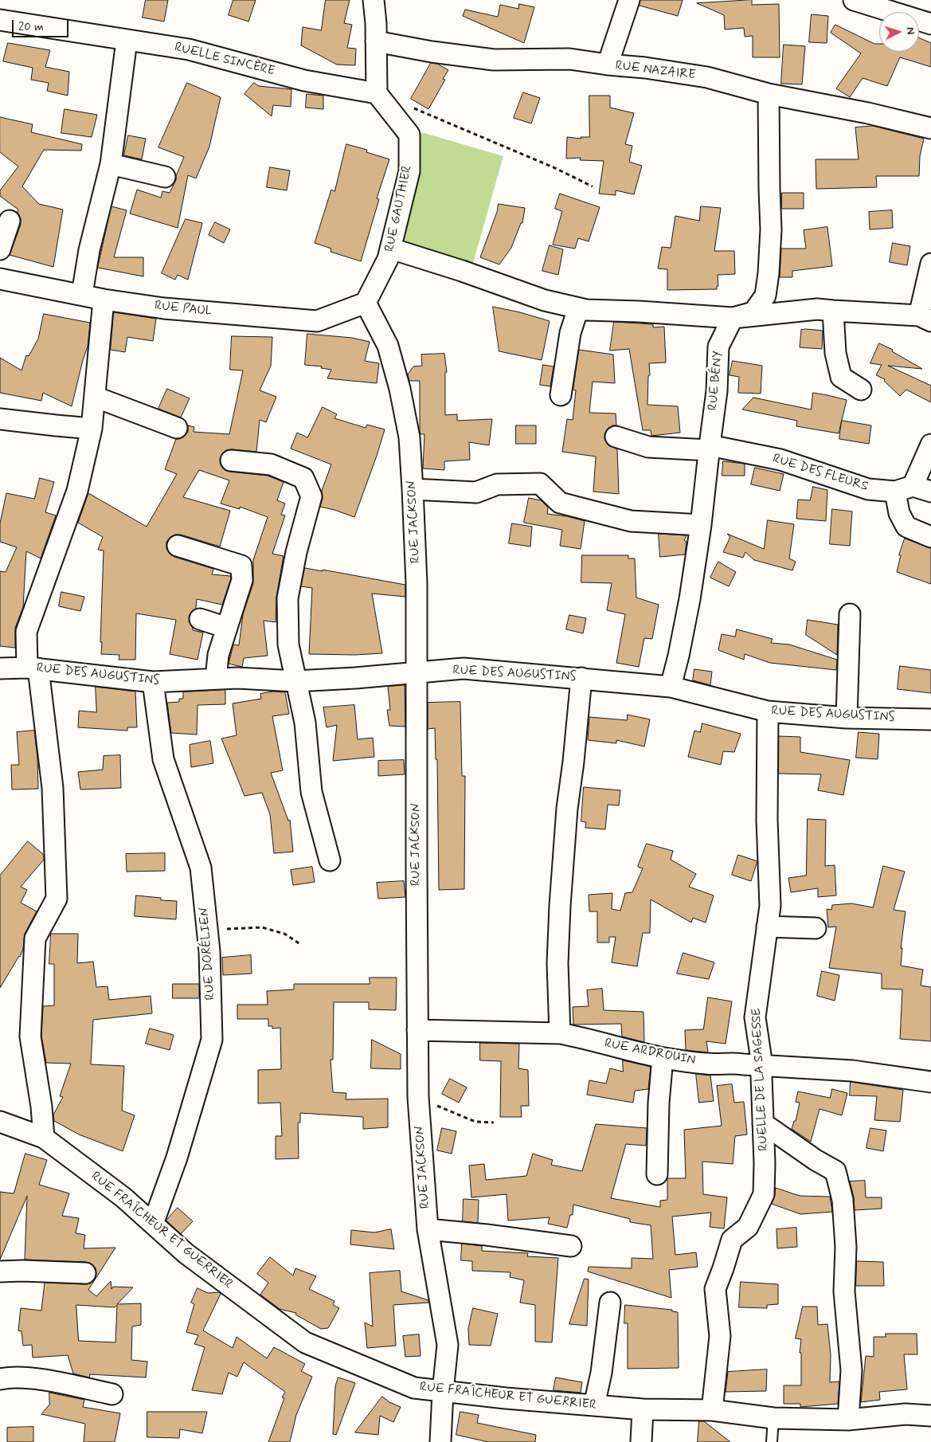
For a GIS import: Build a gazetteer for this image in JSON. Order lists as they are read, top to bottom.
{
  "streets": {
    "street": [
      "RUELLE SINCÈRE",
      "RUE NAZAIRE",
      "RUE GAUTHIER",
      "RUE PAUL",
      "RUE BÉNY",
      "RUE DES FLEURS",
      "RUE JACKSON",
      "RUE DES AUGUSTINS",
      "RUE DORÉLIEN",
      "RUE ARDROUIN",
      "RUELLE DE LA SAGESSE",
      "RUE FRAÎCHEUR ET GUERRIER"
    ]
  },
  "crossings": [
    ["RUELLE SINCÈRE", "RUE GAUTHIER"],
    ["RUE GAUTHIER", "RUE PAUL"],
    ["RUE GAUTHIER", "RUE JACKSON"],
    ["RUE PAUL", "RUE JACKSON"],
    ["RUE BÉNY", "RUE DES FLEURS"],
    ["RUE BÉNY", "RUE DES AUGUSTINS"],
    ["RUE JACKSON", "RUE DES AUGUSTINS"],
    ["RUE JACKSON", "RUE ARDROUIN"],
    ["RUE JACKSON", "RUE FRAÎCHEUR ET GUERRIER"],
    ["RUE DES AUGUSTINS", "RUE DORÉLIEN"],
    ["RUE DES AUGUSTINS", "RUELLE DE LA SAGESSE"],
    ["RUE DORÉLIEN", "RUE FRAÎCHEUR ET GUERRIER"],
    ["RUE ARDROUIN", "RUELLE DE LA SAGESSE"],
    ["RUELLE DE LA SAGESSE", "RUE FRAÎCHEUR ET GUERRIER"]
  ],
  "scale_bar": "20 m",
  "north": "right"
}
